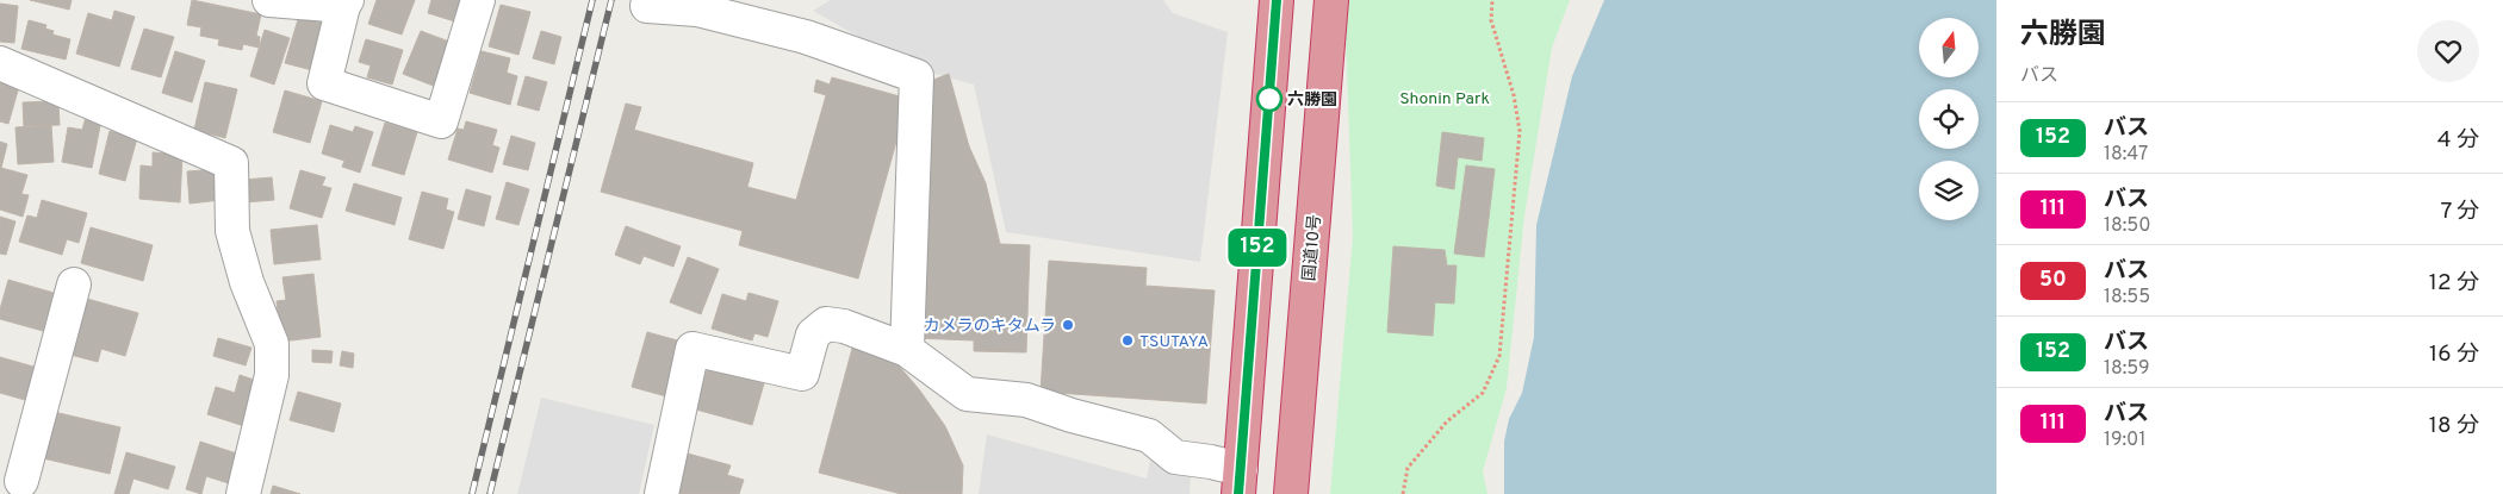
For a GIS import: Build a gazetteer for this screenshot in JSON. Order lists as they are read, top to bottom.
{
  "streets": {
    "highway": ["国道10号"]
  },
  "parks": ["Shonin Park"],
  "places": ["六勝園", "カメラのキタムラ", "TSUTAYA"],
  "lines": ["bus line 152"],
  "north": "top",
  "page": {
    "on_map": "152",
    "heading": ["六勝園", "バス"],
    "list": [
      {
        "mark": "152",
        "name": "バス",
        "note": "18:47",
        "value": "4 分"
      },
      {
        "mark": "111",
        "name": "バス",
        "note": "18:50",
        "value": "7 分"
      },
      {
        "mark": "50",
        "name": "バス",
        "note": "18:55",
        "value": "12 分"
      },
      {
        "mark": "152",
        "name": "バス",
        "note": "18:59",
        "value": "16 分"
      },
      {
        "mark": "111",
        "name": "バス",
        "note": "19:01",
        "value": "18 分"
      }
    ]
  }
}
